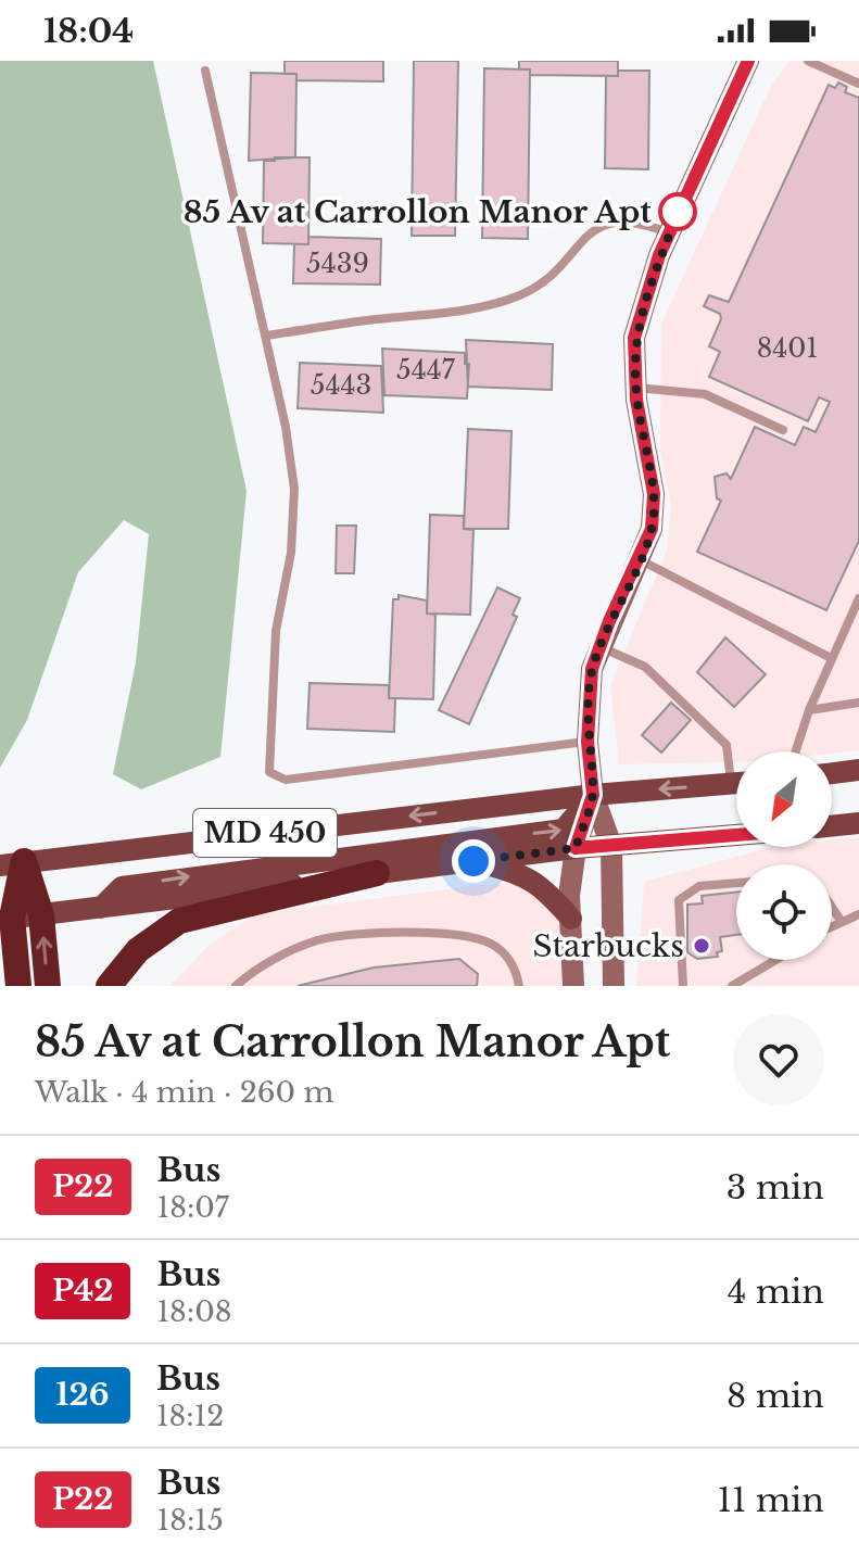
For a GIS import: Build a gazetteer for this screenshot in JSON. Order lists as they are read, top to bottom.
{
  "streets": {
    "main road": ["MD 450"]
  },
  "places": ["85 Av at Carrollon Manor Apt", "Starbucks"],
  "lines": ["bus line P22"],
  "house_numbers": [
    "5439",
    "8401",
    "5447",
    "5443"
  ],
  "north": "bottom left",
  "page": {
    "status": "18:04",
    "heading": ["85 Av at Carrollon Manor Apt", "Walk · 4 min · 260 m"],
    "list": [
      {
        "mark": "P22",
        "name": "Bus",
        "note": "18:07",
        "value": "3 min"
      },
      {
        "mark": "P42",
        "name": "Bus",
        "note": "18:08",
        "value": "4 min"
      },
      {
        "mark": "126",
        "name": "Bus",
        "note": "18:12",
        "value": "8 min"
      },
      {
        "mark": "P22",
        "name": "Bus",
        "note": "18:15",
        "value": "11 min"
      }
    ]
  }
}
